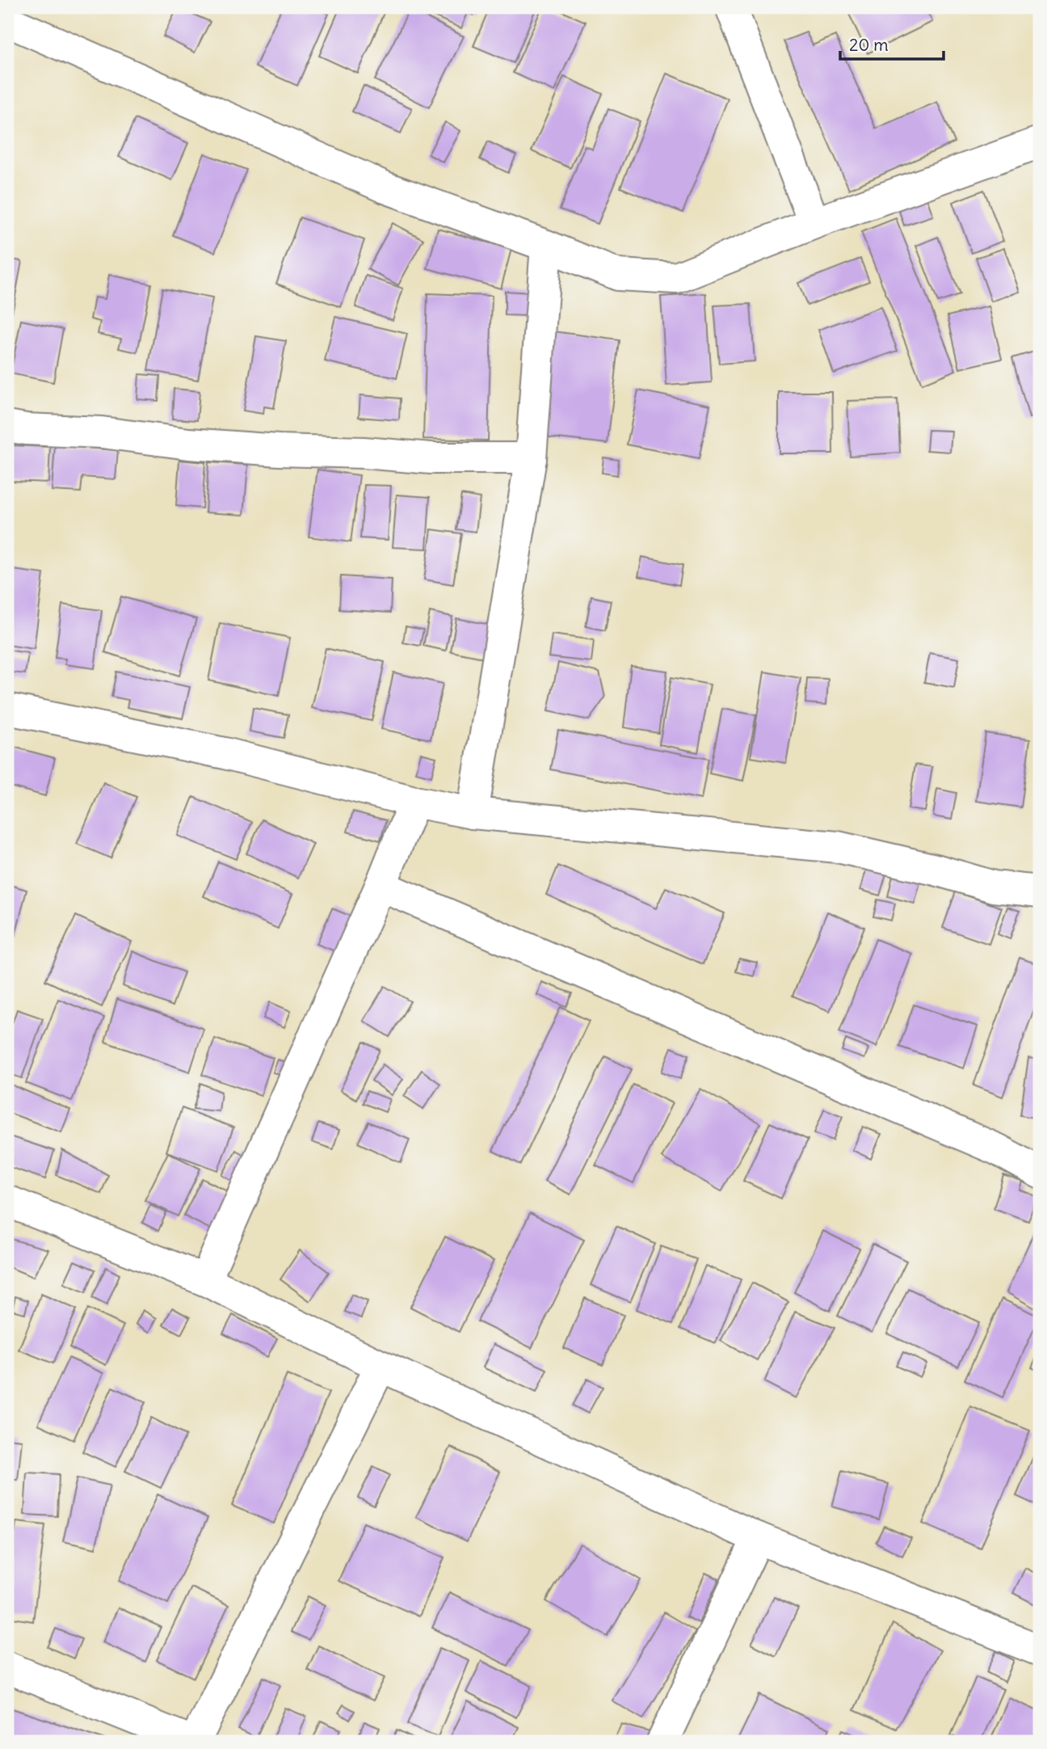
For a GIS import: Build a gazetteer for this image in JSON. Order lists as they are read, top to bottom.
{
  "scale_bar": "20 m"
}
